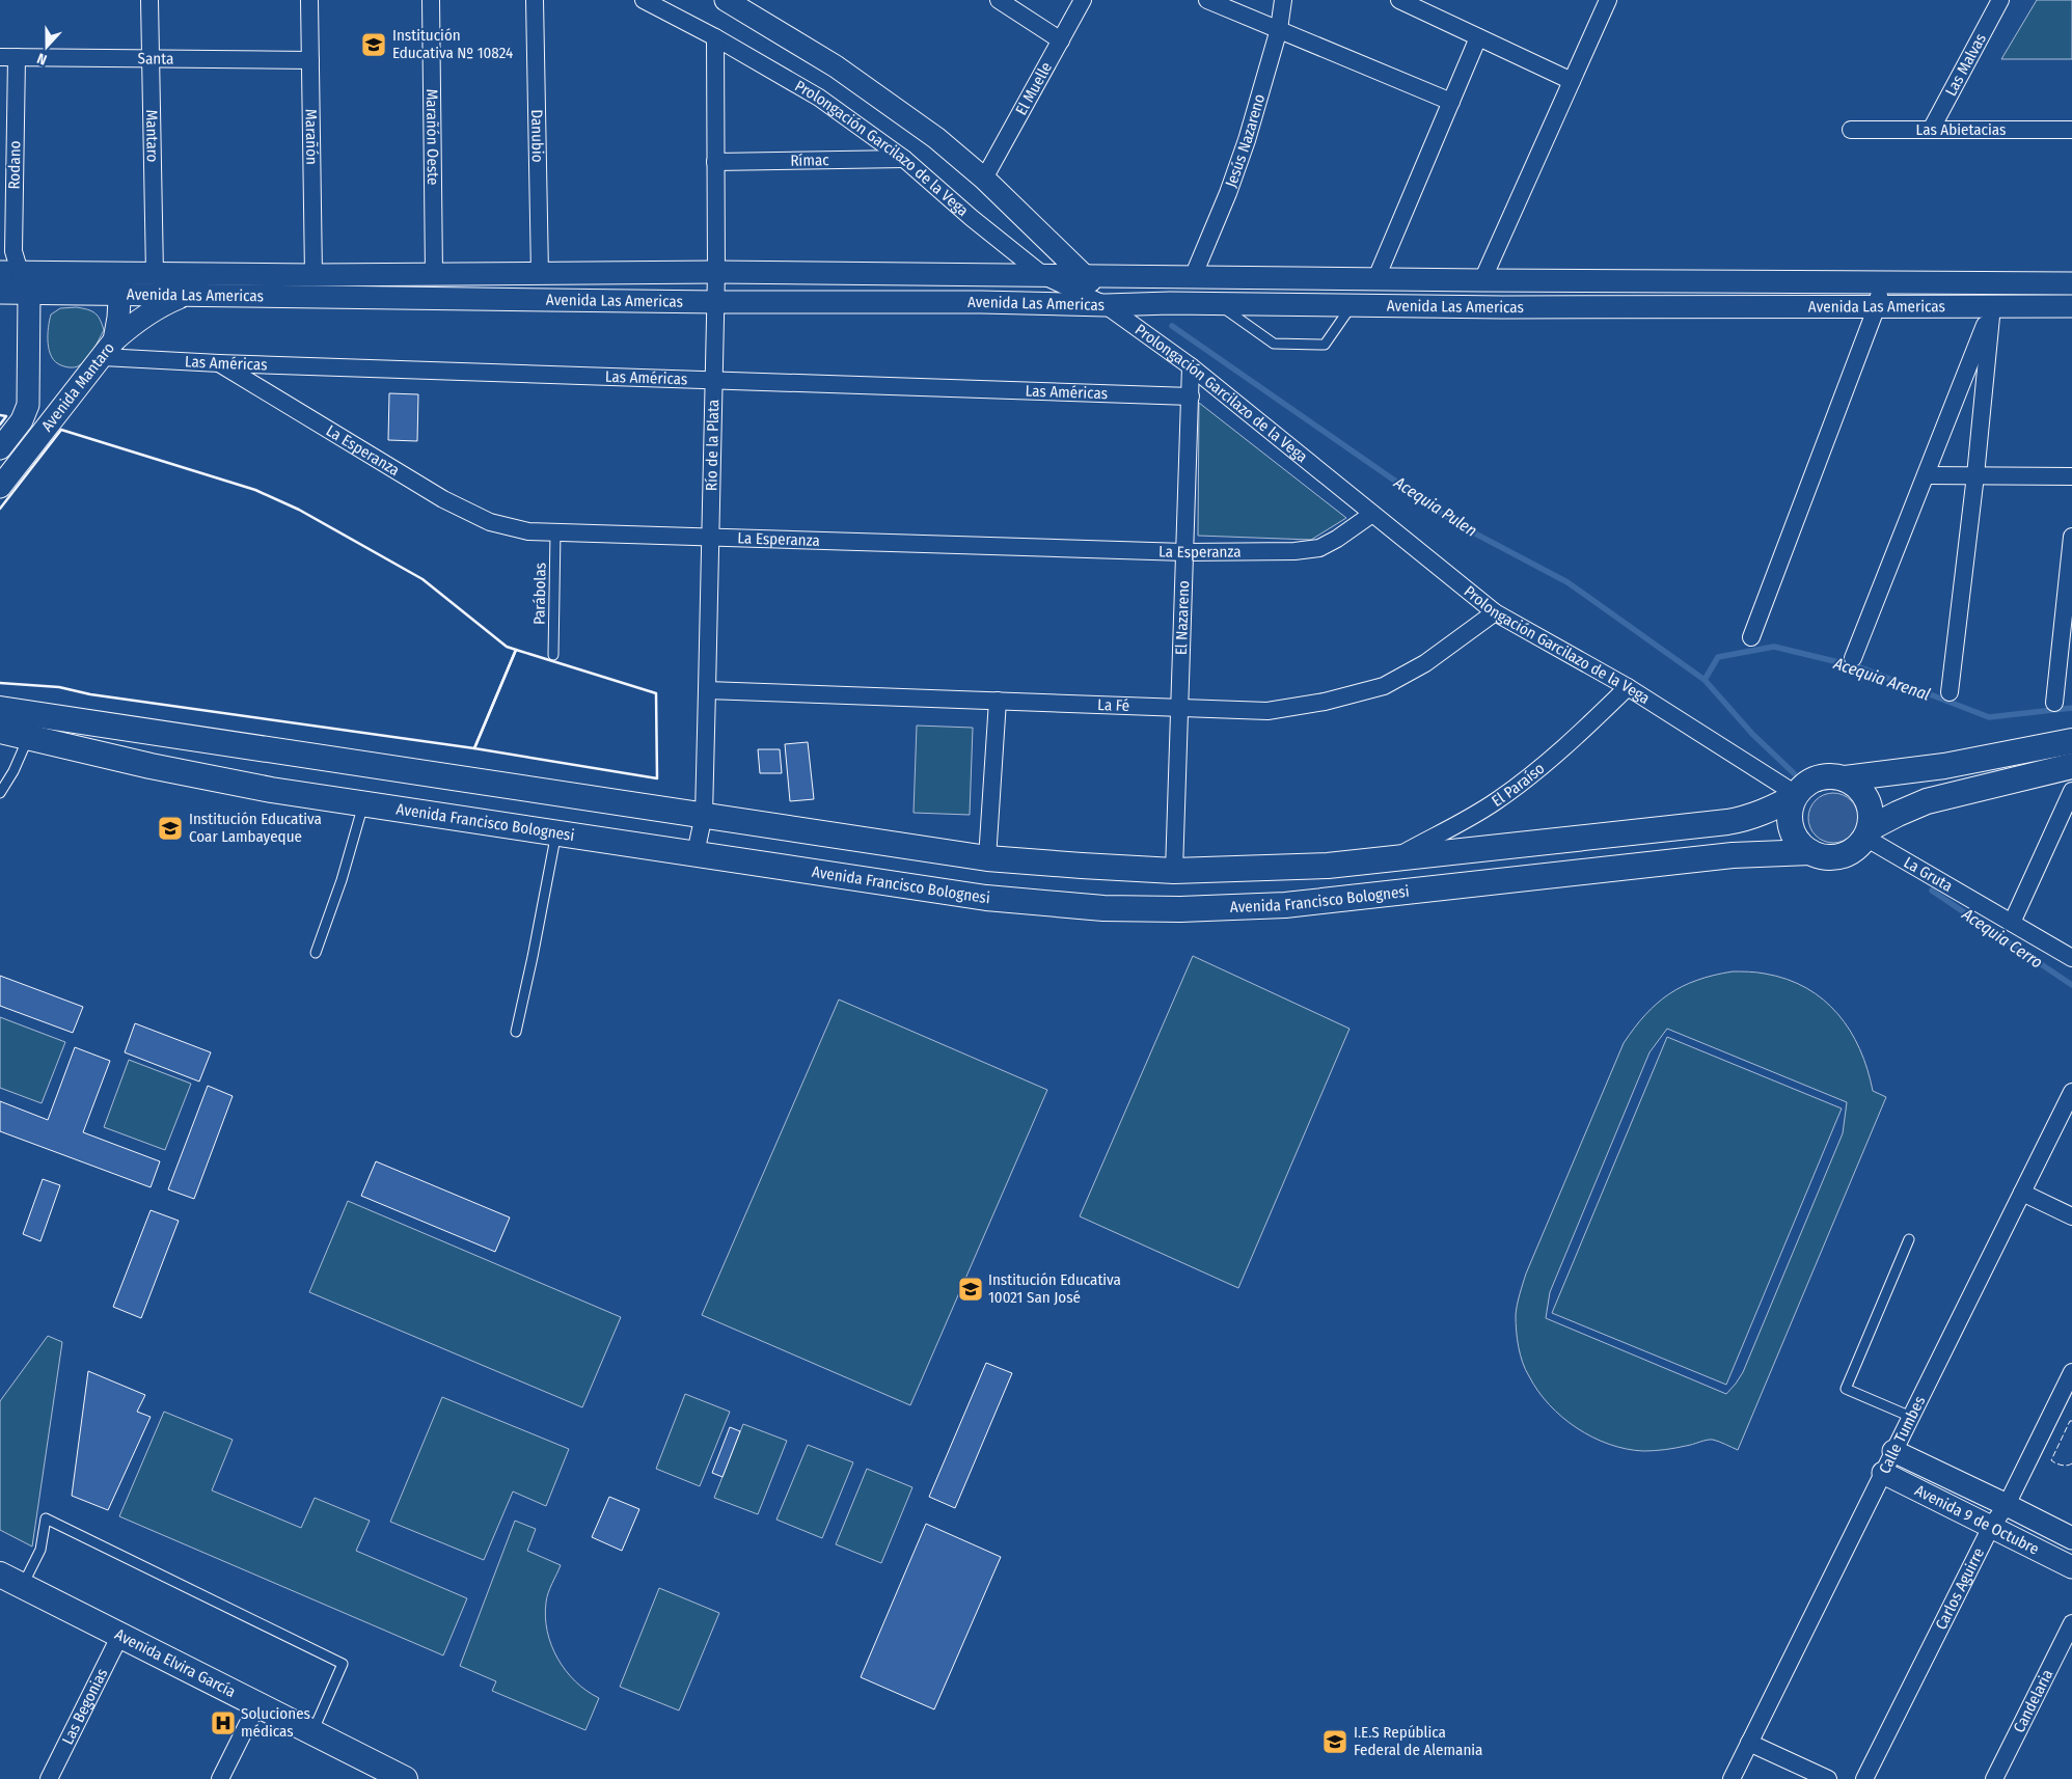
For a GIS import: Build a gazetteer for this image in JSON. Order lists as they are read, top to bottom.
{
  "streets": {
    "main road": ["Avenida Francisco Bolognesi", "Avenida Elvira García"],
    "street": [
      "Santa",
      "Las Malvas",
      "El Muelle",
      "Las Abietacias",
      "Mantaro",
      "Marañón",
      "Marañón Oeste",
      "Danubio",
      "Jesús Nazareno",
      "Prolongación Garcilazo de la Vega",
      "Rímac",
      "Rodano",
      "Avenida Las Americas",
      "Las Américas",
      "Avenida Mantaro",
      "Río de la Plata",
      "La Esperanza",
      "El Nazareno",
      "La Fé",
      "El Paraíso",
      "La Gruta",
      "Calle Tumbes",
      "Avenida 9 de Octubre",
      "Carlos Aguirre",
      "Candelaria",
      "Las Begonias"
    ],
    "lane": ["Parábolas"]
  },
  "crossings": [
    ["Santa", "Mantaro"],
    ["Santa", "Marañón"],
    ["Santa", "Rodano"],
    ["Las Malvas", "Las Abietacias"],
    ["Mantaro", "Avenida Las Americas"],
    ["Marañón", "Avenida Las Americas"],
    ["Marañón Oeste", "Avenida Las Americas"],
    ["Danubio", "Avenida Las Americas"],
    ["Jesús Nazareno", "Avenida Las Americas"],
    ["Prolongación Garcilazo de la Vega", "Rímac"],
    ["Prolongación Garcilazo de la Vega", "Avenida Las Americas"],
    ["Prolongación Garcilazo de la Vega", "Río de la Plata"],
    ["Prolongación Garcilazo de la Vega", "La Esperanza"],
    ["Prolongación Garcilazo de la Vega", "El Nazareno"],
    ["Prolongación Garcilazo de la Vega", "La Fé"],
    ["Prolongación Garcilazo de la Vega", "El Paraíso"],
    ["Prolongación Garcilazo de la Vega", "Avenida Francisco Bolognesi"],
    ["Prolongación Garcilazo de la Vega", "La Gruta"],
    ["Rímac", "Río de la Plata"],
    ["Rodano", "Avenida Las Americas"],
    ["Rodano", "Avenida Mantaro"],
    ["Avenida Las Americas", "Avenida Mantaro"],
    ["Avenida Las Americas", "Río de la Plata"],
    ["Las Américas", "Avenida Mantaro"],
    ["Las Américas", "Río de la Plata"],
    ["Las Américas", "La Esperanza"],
    ["Las Américas", "El Nazareno"],
    ["Río de la Plata", "La Esperanza"],
    ["Río de la Plata", "La Fé"],
    ["Río de la Plata", "Avenida Francisco Bolognesi"],
    ["La Esperanza", "Parábolas"],
    ["La Esperanza", "El Nazareno"],
    ["El Nazareno", "La Fé"],
    ["El Nazareno", "Avenida Francisco Bolognesi"],
    ["El Paraíso", "Avenida Francisco Bolognesi"],
    ["Avenida Francisco Bolognesi", "La Gruta"],
    ["Calle Tumbes", "Avenida 9 de Octubre"],
    ["Avenida 9 de Octubre", "Carlos Aguirre"],
    ["Avenida Elvira García", "Las Begonias"]
  ],
  "water": ["Acequia Pulen", "Acequia Arenal", "Acequia Cerro"],
  "places": {
    "school or university": [
      "Institución Educativa Nº 10824",
      "Institución Educativa Coar Lambayeque",
      "Institución Educativa 10021 San José",
      "I.E.S República Federal de Alemania"
    ],
    "hospital": ["Soluciones médicas"]
  },
  "north": "bottom"
}
